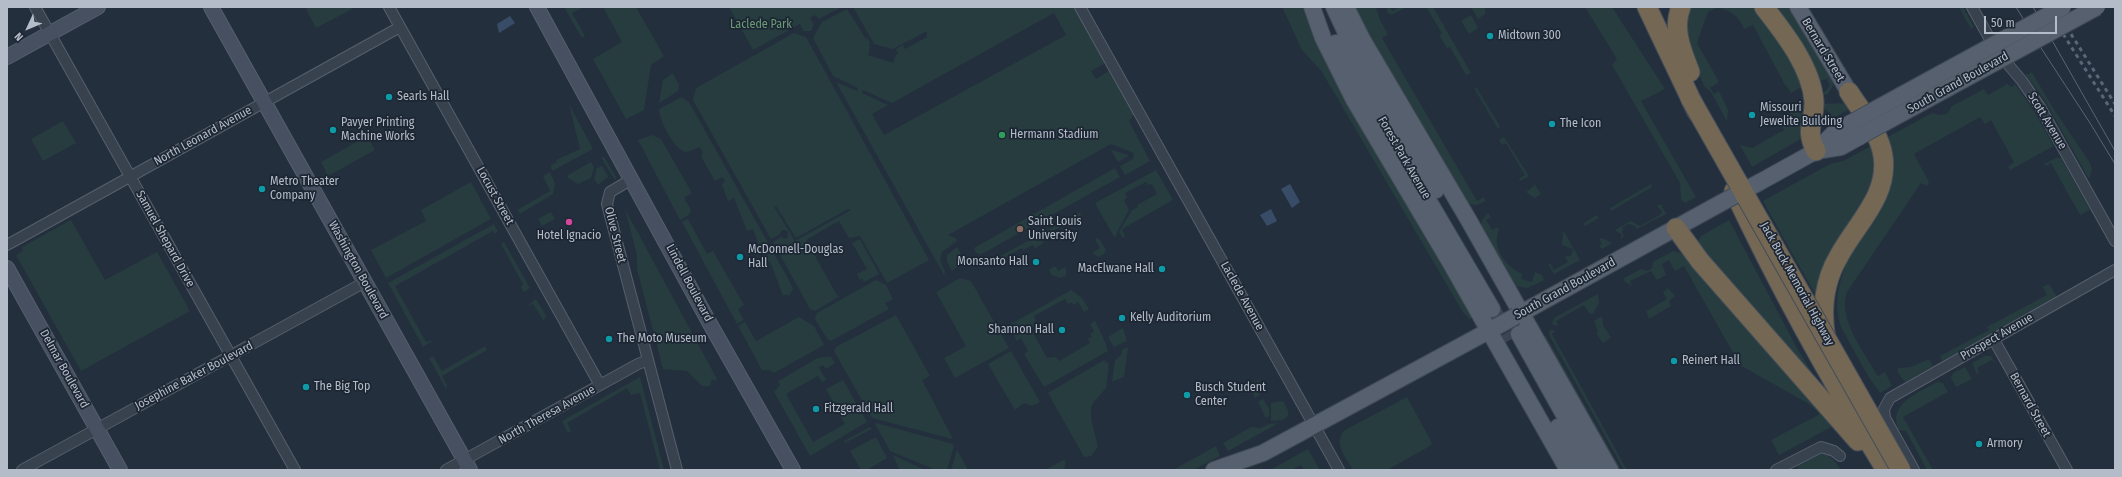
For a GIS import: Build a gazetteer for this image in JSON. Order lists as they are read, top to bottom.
{
  "streets": {
    "highway": ["Jack Buck Memorial Highway"],
    "main road": [
      "Bernard Street",
      "South Grand Boulevard",
      "Forest Park Avenue",
      "Washington Boulevard",
      "Lindell Boulevard",
      "Delmar Boulevard"
    ],
    "street": [
      "Scott Avenue",
      "North Leonard Avenue",
      "Locust Street",
      "Olive Street",
      "Samuel Shepard Drive",
      "Laclede Avenue",
      "Prospect Avenue",
      "Josephine Baker Boulevard",
      "North Theresa Avenue"
    ]
  },
  "crossings": [
    ["Bernard Street", "Prospect Avenue"],
    ["South Grand Boulevard", "Laclede Avenue"],
    ["North Leonard Avenue", "Locust Street"],
    ["North Leonard Avenue", "Samuel Shepard Drive"],
    ["North Leonard Avenue", "Washington Boulevard"],
    ["Locust Street", "North Theresa Avenue"],
    ["Olive Street", "Lindell Boulevard"],
    ["Olive Street", "North Theresa Avenue"],
    ["Samuel Shepard Drive", "Josephine Baker Boulevard"],
    ["Washington Boulevard", "Josephine Baker Boulevard"],
    ["Washington Boulevard", "North Theresa Avenue"],
    ["Delmar Boulevard", "Josephine Baker Boulevard"]
  ],
  "parks": ["Laclede Park"],
  "places": [
    "Midtown 300",
    "Searls Hall",
    "Missouri Jewelite Building",
    "The Icon",
    "Pavyer Printing Machine Works",
    "Hermann Stadium",
    "Metro Theater Company",
    "Hotel Ignacio",
    "Saint Louis University",
    "McDonnell-Douglas Hall",
    "Monsanto Hall",
    "MacElwane Hall",
    "Kelly Auditorium",
    "Shannon Hall",
    "The Moto Museum",
    "Reinert Hall",
    "The Big Top",
    "Busch Student Center",
    "Fitzgerald Hall",
    "Armory"
  ],
  "scale_bar": "50 m",
  "north": "bottom left"
}
